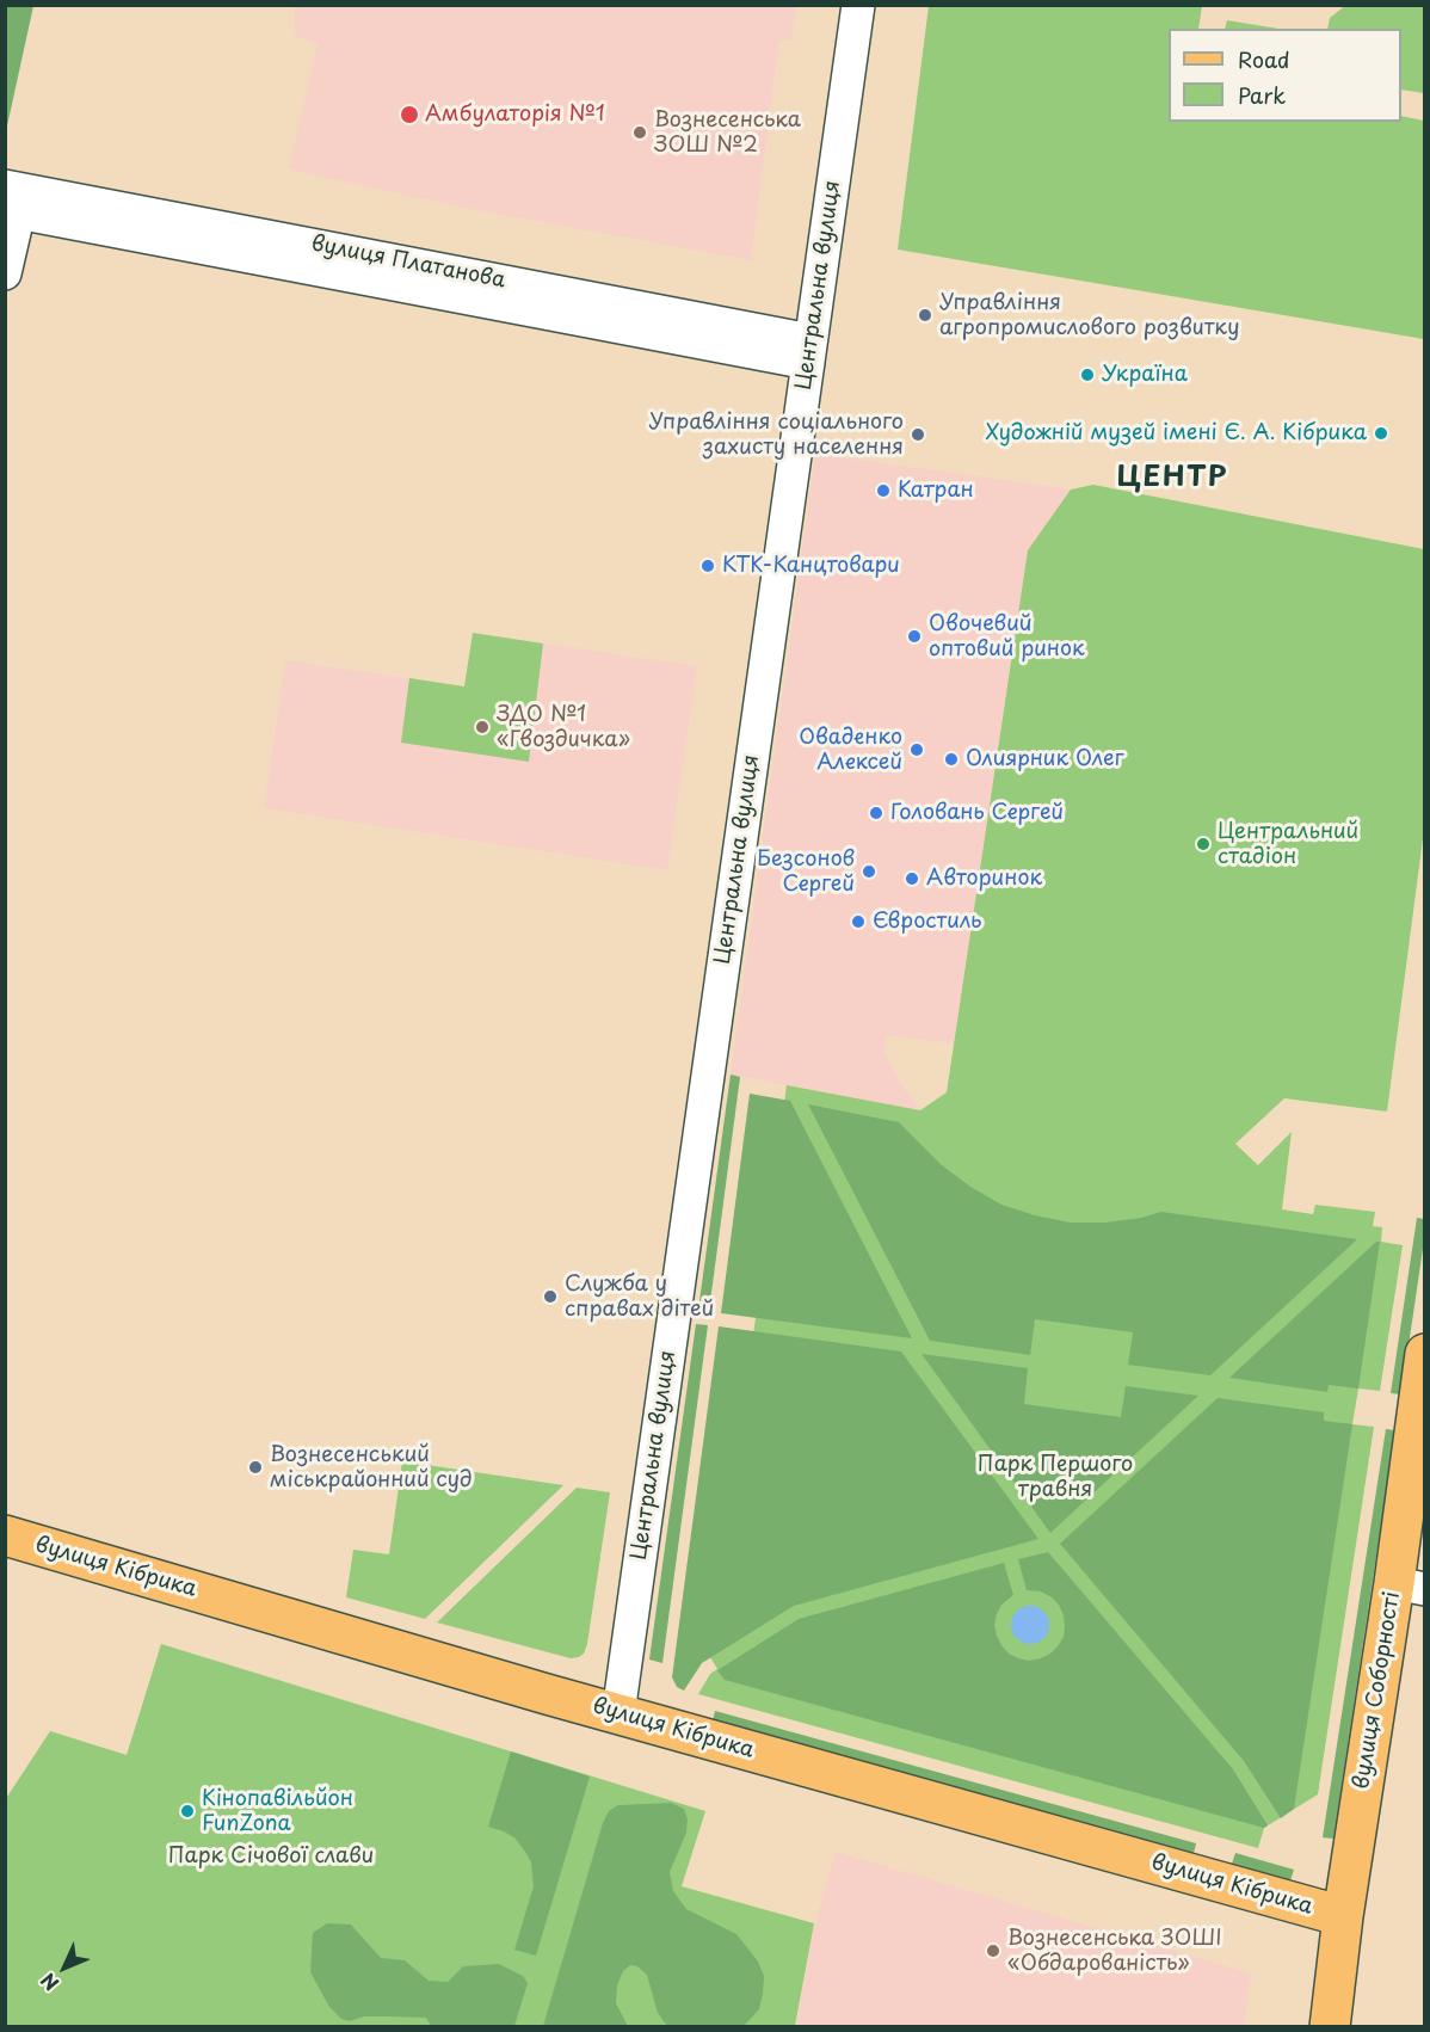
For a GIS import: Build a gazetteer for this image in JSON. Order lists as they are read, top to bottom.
{
  "streets": {
    "main road": ["вулиця Кібрика", "вулиця Соборності"],
    "street": ["вулиця Платанова", "Центральна вулиця"]
  },
  "crossings": [
    ["вулиця Платанова", "Центральна вулиця"],
    ["Центральна вулиця", "вулиця Кібрика"],
    ["вулиця Кібрика", "вулиця Соборності"]
  ],
  "districts": ["ЦЕНТР"],
  "parks": ["Парк Першого травня", "Парк Січової слави"],
  "places": [
    "Амбулаторія №1",
    "Вознесенська ЗОШ №2",
    "Управління агропромислового розвитку",
    "Україна",
    "Художній музей імені Є. А. Кібрика",
    "Управління соціального захисту населення",
    "Катран",
    "КТК-Канцтовари",
    "Овочевий оптовий ринок",
    "ЗДО №1 «Гвоздичка»",
    "Оваденко Алексей",
    "Олиярник Олег",
    "Головань Сергей",
    "Центральний стадіон",
    "Безсонов Сергей",
    "Авторинок",
    "Євростиль",
    "Служба у справах дітей",
    "Вознесенський міськрайонний суд",
    "Кінопавільйон FunZona",
    "Вознесенська ЗОШІ «Обдарованість»"
  ],
  "legend": ["Road", "Park"],
  "north": "bottom left"
}
